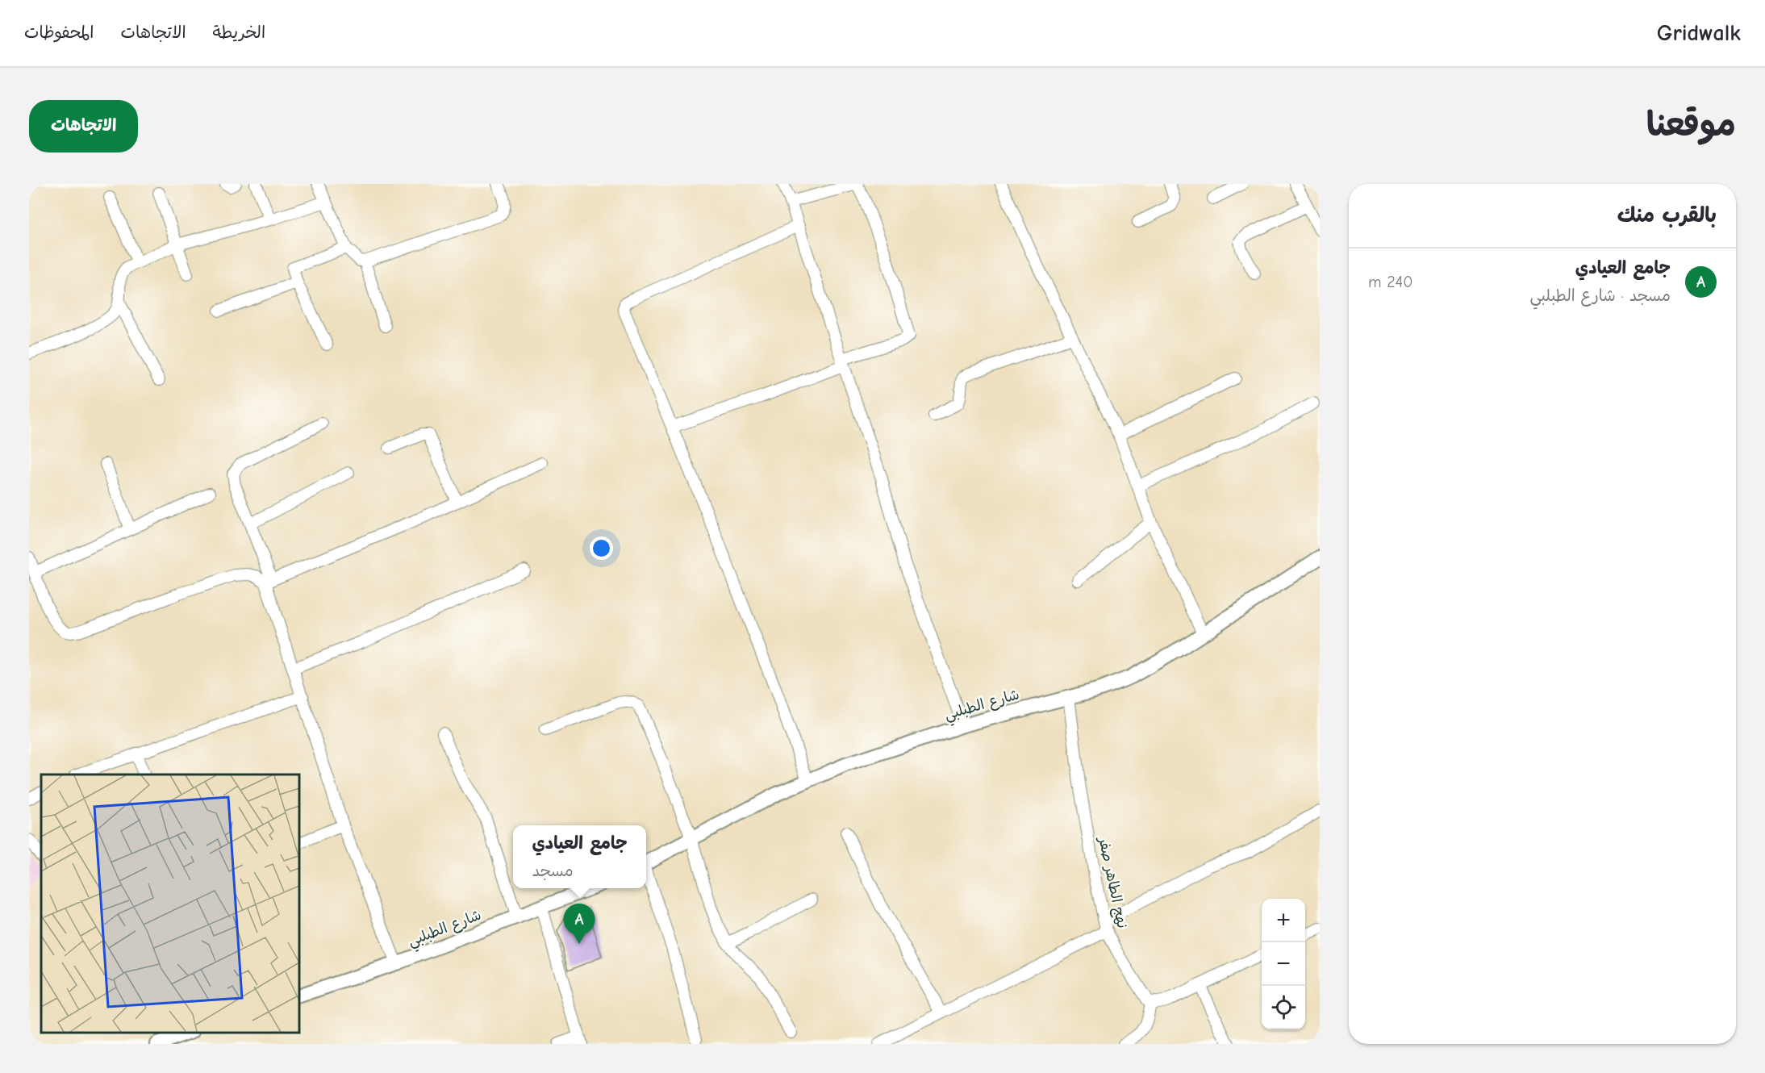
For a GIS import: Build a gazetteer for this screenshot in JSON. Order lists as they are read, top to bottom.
{
  "streets": {
    "street": ["شارع الطبلبي", "نهج الطاهر صفر"]
  },
  "crossings": [
    ["شارع الطبلبي", "نهج الطاهر صفر"]
  ],
  "page": {
    "header": "Gridwalk",
    "nav": ["الخريطة", "الاتجاهات", "المحفوظات"],
    "title": "موقعنا",
    "buttons": "الاتجاهات",
    "heading": "بالقرب منك",
    "list": [
      {
        "mark": "A",
        "name": "جامع العيادي",
        "note": "مسجد · شارع الطبلبي",
        "value": "240 m"
      }
    ],
    "popup": ["جامع العيادي", "مسجد"],
    "map_buttons": ["+", "−"],
    "pins": "A"
  }
}
